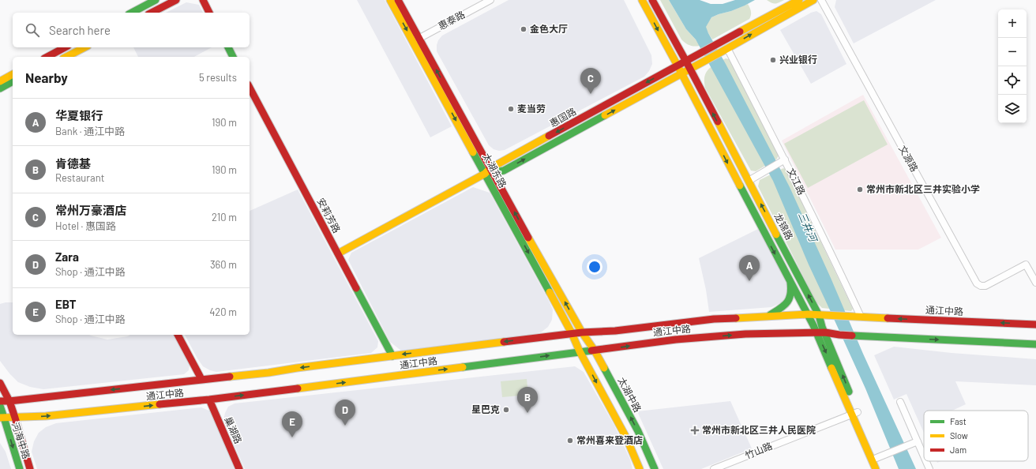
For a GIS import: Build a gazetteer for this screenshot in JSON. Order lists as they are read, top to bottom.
{
  "streets": {
    "main road": [
      "惠国路",
      "太湖东路",
      "安莉芳路",
      "龙锦路",
      "通江中路",
      "太湖中路",
      "巢湖路",
      "河海中路"
    ],
    "street": [
      "惠泰路",
      "文源路",
      "文江路",
      "竹山路"
    ]
  },
  "crossings": [
    ["惠泰路", "太湖东路"],
    ["惠国路", "太湖东路"],
    ["惠国路", "安莉芳路"],
    ["惠国路", "龙锦路"],
    ["太湖东路", "通江中路"],
    ["太湖东路", "太湖中路"],
    ["文江路", "通江中路"],
    ["安莉芳路", "通江中路"],
    ["龙锦路", "通江中路"],
    ["龙锦路", "竹山路"],
    ["通江中路", "太湖中路"],
    ["通江中路", "巢湖路"],
    ["通江中路", "河海中路"]
  ],
  "water": ["三井河"],
  "places": {
    "other": [
      "金色大厅",
      "兴业银行",
      "麦当劳",
      "常州市新北区三井实验小学",
      "星巴克",
      "常州喜来登酒店"
    ],
    "health": ["常州市新北区三井人民医院"]
  },
  "legend": ["Fast", "Slow", "Jam"],
  "page": {
    "map_buttons": ["+", "−"],
    "search": "Search here",
    "heading": ["Nearby", "5 results"],
    "pins": [
      "C",
      "A",
      "B",
      "D",
      "E"
    ],
    "list": [
      {
        "mark": "A",
        "name": "华夏银行",
        "note": "Bank · 通江中路",
        "value": "190 m"
      },
      {
        "mark": "B",
        "name": "肯德基",
        "note": "Restaurant",
        "value": "190 m"
      },
      {
        "mark": "C",
        "name": "常州万豪酒店",
        "note": "Hotel · 惠国路",
        "value": "210 m"
      },
      {
        "mark": "D",
        "name": "Zara",
        "note": "Shop · 通江中路",
        "value": "360 m"
      },
      {
        "mark": "E",
        "name": "EBT",
        "note": "Shop · 通江中路",
        "value": "420 m"
      }
    ]
  }
}
